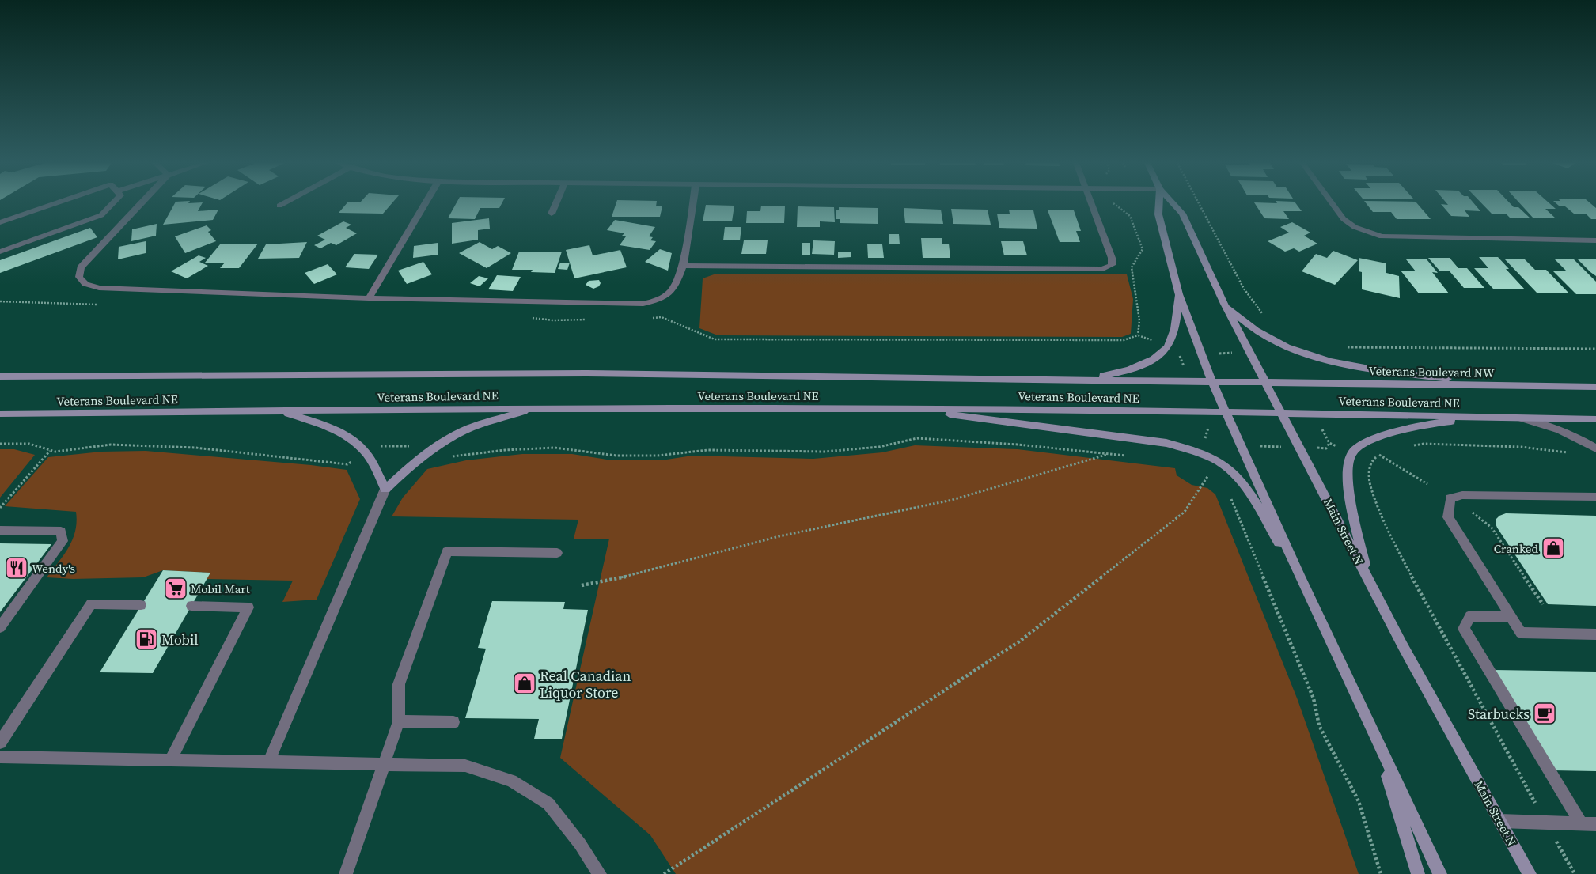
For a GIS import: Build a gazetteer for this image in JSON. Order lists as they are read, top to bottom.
{
  "streets": {
    "main road": ["Veterans Boulevard NW", "Veterans Boulevard NE", "Main Street N"]
  },
  "crossings": [
    ["Veterans Boulevard NW", "Veterans Boulevard NE"],
    ["Veterans Boulevard NW", "Main Street N"],
    ["Veterans Boulevard NE", "Main Street N"]
  ],
  "places": {
    "shop": ["Cranked", "Real Canadian Liquor Store"],
    "restaurant": ["Wendy's"],
    "supermarket": ["Mobil Mart"],
    "fuel station": ["Mobil"],
    "cafe": ["Starbucks"]
  }
}
